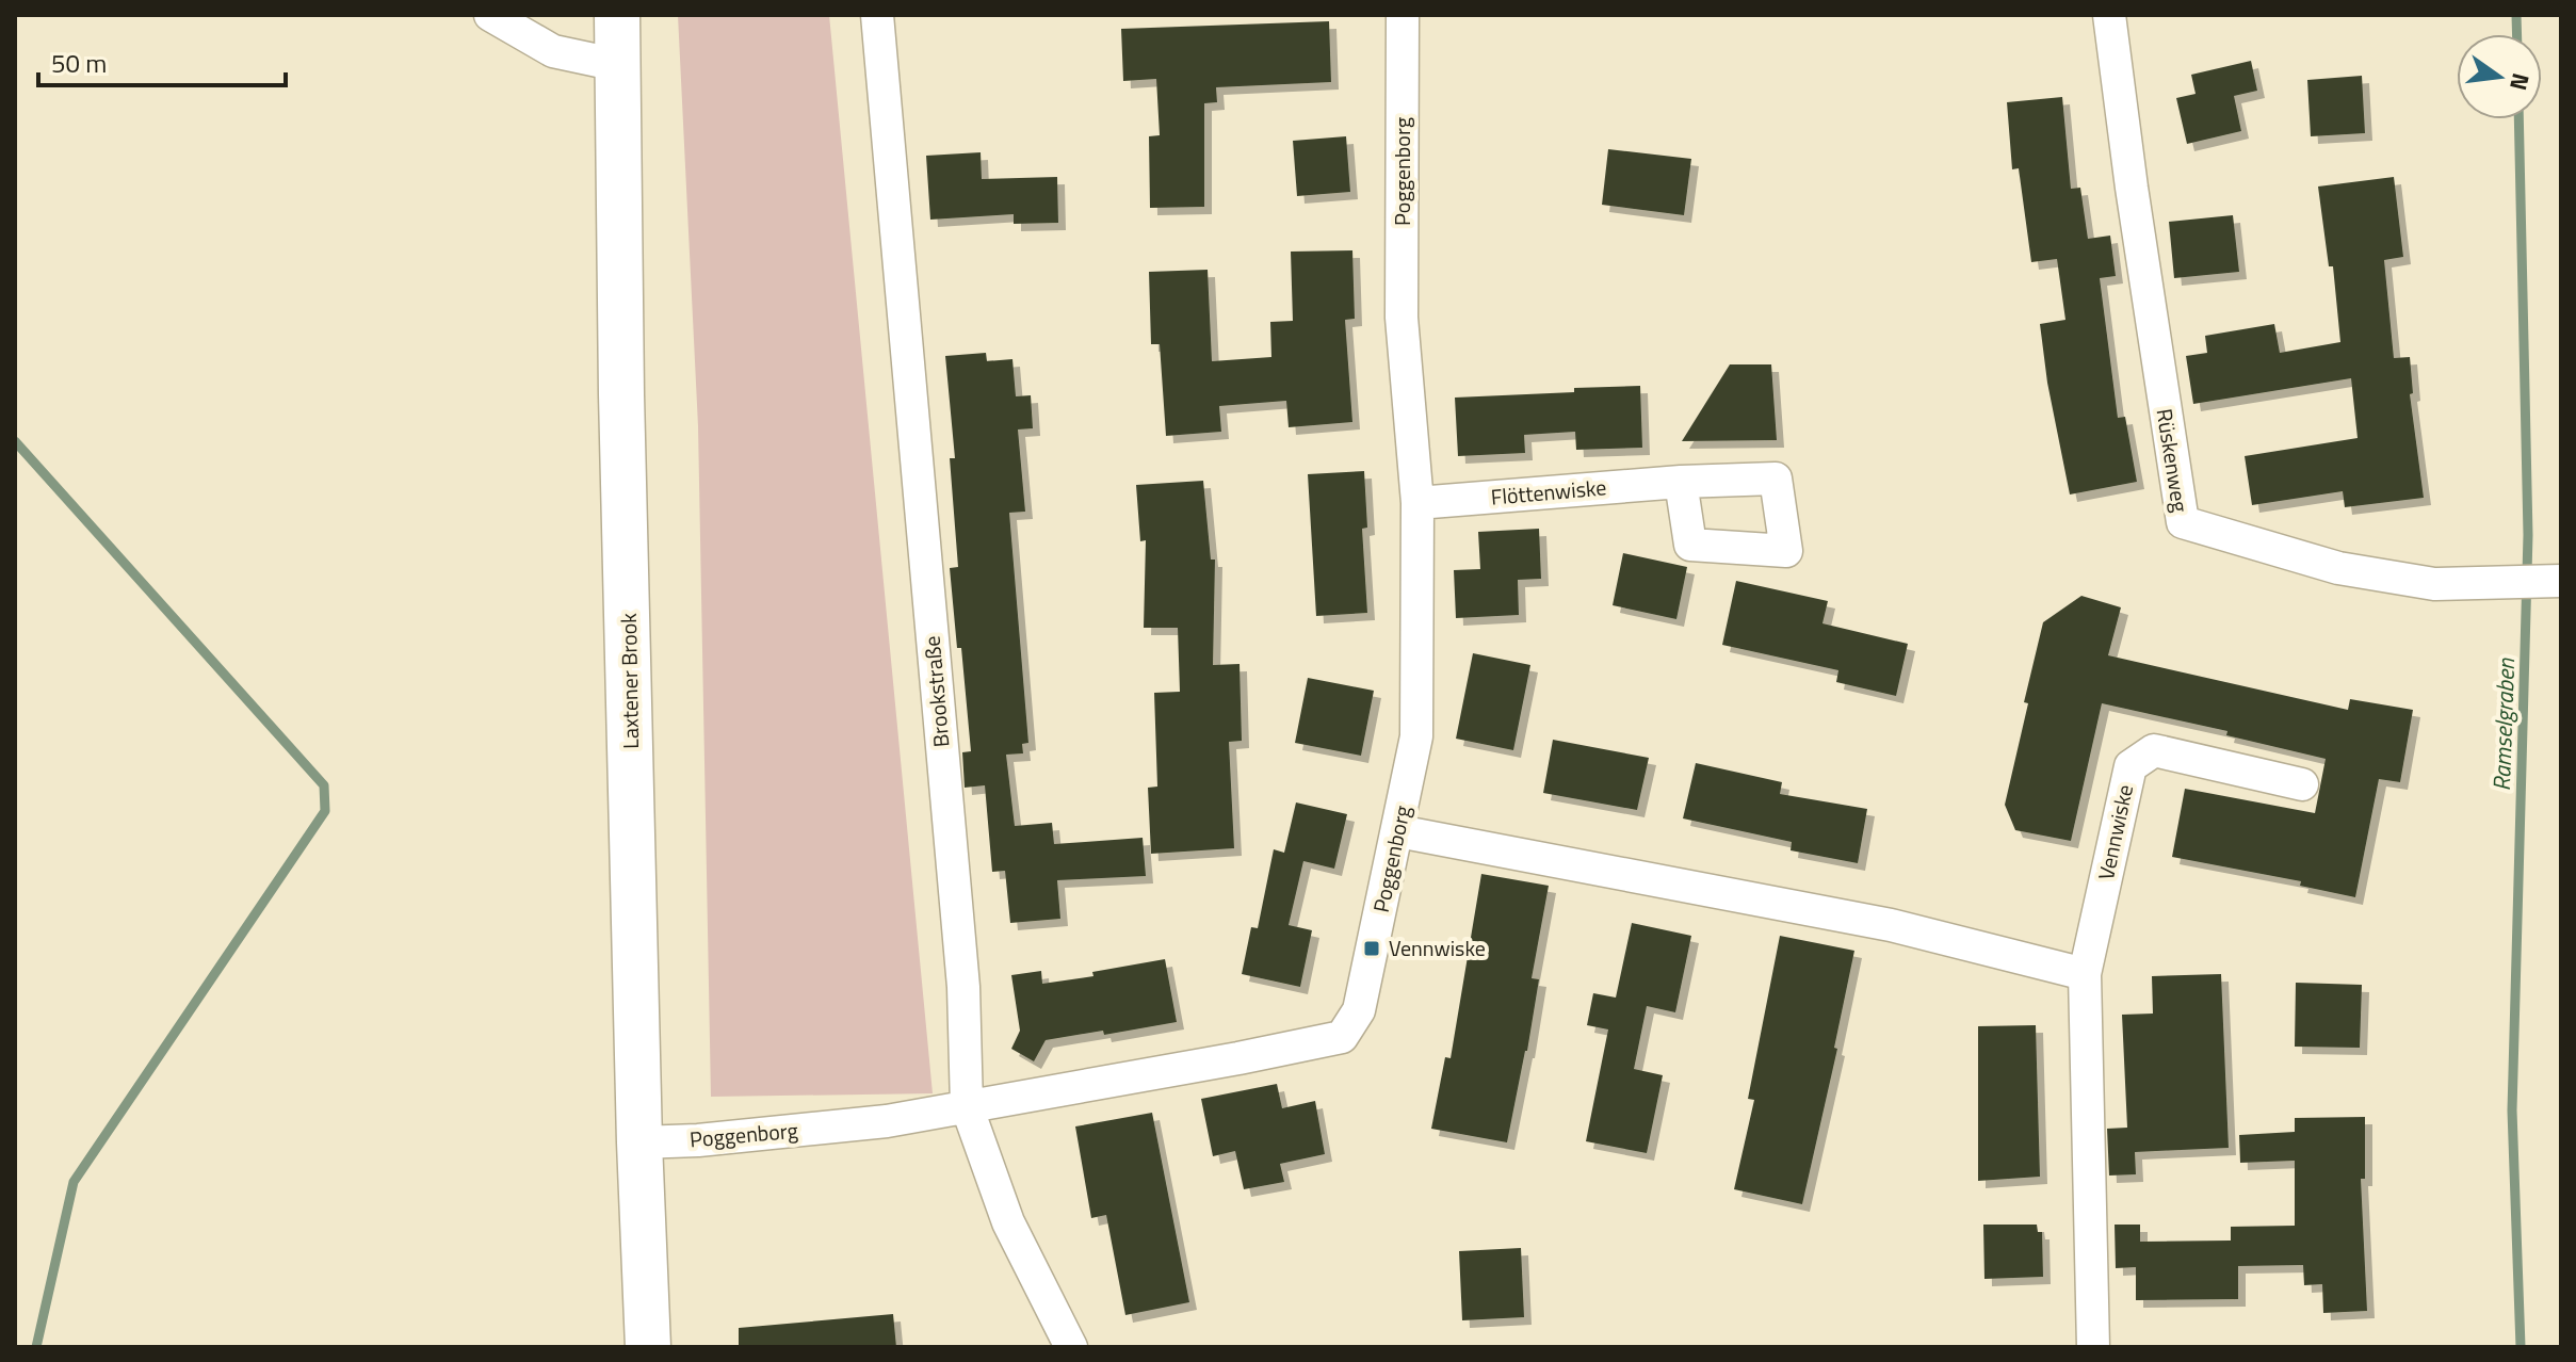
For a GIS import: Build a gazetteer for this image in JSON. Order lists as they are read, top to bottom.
{
  "streets": {
    "street": [
      "Poggenborg",
      "Rüskenweg",
      "Flöttenwiske",
      "Laxtener Brook",
      "Brookstraße",
      "Vennwiske"
    ]
  },
  "crossings": [
    ["Poggenborg", "Flöttenwiske"],
    ["Poggenborg", "Laxtener Brook"],
    ["Poggenborg", "Brookstraße"]
  ],
  "water": ["Ramselgraben"],
  "places": {
    "transit": ["Vennwiske"]
  },
  "scale_bar": "50 m",
  "north": "right"
}
